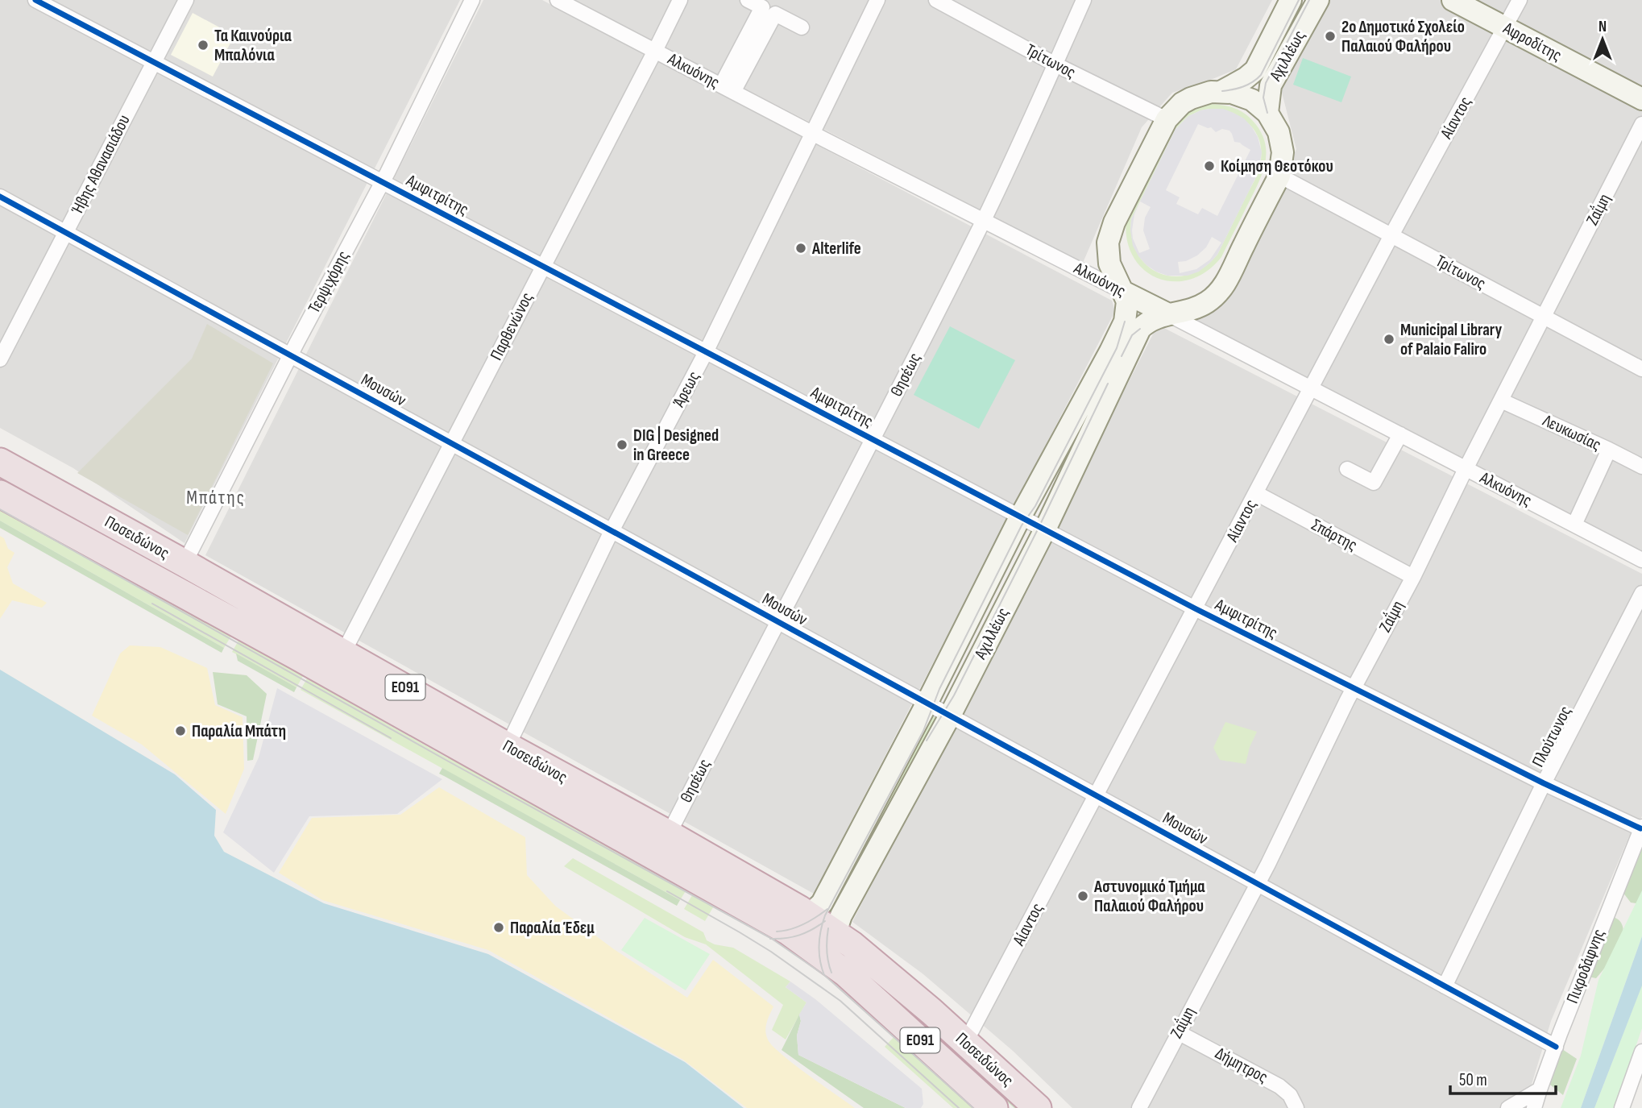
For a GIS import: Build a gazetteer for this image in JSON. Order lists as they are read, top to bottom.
{
  "streets": {
    "highway": ["Ποσειδώνος", "ΕΟ91"],
    "main road": ["Αφροδίτης", "Αχιλλέως", "Αλκυόνης"],
    "street": [
      "Τρίτωνος",
      "Αίαντος",
      "Ήβης Αθανασιάδου",
      "Αμφιτρίτης",
      "Ζαΐμη",
      "Τερψιχόρης",
      "Παρθενώνος",
      "Θησέως",
      "Άρεως",
      "Μουσών",
      "Λευκωσίας",
      "Σπάρτης",
      "Πλούτωνος",
      "Πικροδάφνης",
      "Δήμητρος"
    ]
  },
  "crossings": [
    ["Αφροδίτης", "Αίαντος"],
    ["Αχιλλέως", "Τρίτωνος"],
    ["Αχιλλέως", "Αλκυόνης"],
    ["Αχιλλέως", "Αμφιτρίτης"],
    ["Αχιλλέως", "Μουσών"],
    ["Αχιλλέως", "Ποσειδώνος"],
    ["Τρίτωνος", "Αλκυόνης"],
    ["Τρίτωνος", "Αίαντος"],
    ["Τρίτωνος", "Ζαΐμη"],
    ["Τρίτωνος", "Θησέως"],
    ["Αλκυόνης", "Αίαντος"],
    ["Αλκυόνης", "Ζαΐμη"],
    ["Αλκυόνης", "Παρθενώνος"],
    ["Αλκυόνης", "Θησέως"],
    ["Αλκυόνης", "Άρεως"],
    ["Αίαντος", "Αμφιτρίτης"],
    ["Αίαντος", "Μουσών"],
    ["Αίαντος", "Σπάρτης"],
    ["Αίαντος", "Ποσειδώνος"],
    ["Ήβης Αθανασιάδου", "Αμφιτρίτης"],
    ["Ήβης Αθανασιάδου", "Μουσών"],
    ["Αμφιτρίτης", "Ζαΐμη"],
    ["Αμφιτρίτης", "Τερψιχόρης"],
    ["Αμφιτρίτης", "Παρθενώνος"],
    ["Αμφιτρίτης", "Θησέως"],
    ["Αμφιτρίτης", "Άρεως"],
    ["Αμφιτρίτης", "Πλούτωνος"],
    ["Αμφιτρίτης", "Πικροδάφνης"],
    ["Ζαΐμη", "Μουσών"],
    ["Ζαΐμη", "Λευκωσίας"],
    ["Ζαΐμη", "Σπάρτης"],
    ["Ζαΐμη", "Δήμητρος"],
    ["Τερψιχόρης", "Μουσών"],
    ["Τερψιχόρης", "Ποσειδώνος"],
    ["Παρθενώνος", "Μουσών"],
    ["Παρθενώνος", "Ποσειδώνος"],
    ["Θησέως", "Μουσών"],
    ["Θησέως", "Ποσειδώνος"],
    ["Άρεως", "Μουσών"],
    ["Άρεως", "Ποσειδώνος"],
    ["Μουσών", "Πλούτωνος"],
    ["Μουσών", "Πικροδάφνης"]
  ],
  "districts": ["Μπάτης"],
  "places": [
    "2ο Δημοτικό Σχολείο Παλαιού Φαλήρου",
    "Τα Καινούρια Μπαλόνια",
    "Κοίμηση Θεοτόκου",
    "Alterlife",
    "Municipal Library of Palaio Faliro",
    "DIG | Designed in Greece",
    "Παραλία Μπάτη",
    "Αστυνομικό Τμήμα Παλαιού Φαλήρου",
    "Παραλία Έδεμ"
  ],
  "scale_bar": "50 m",
  "north": "top"
}
